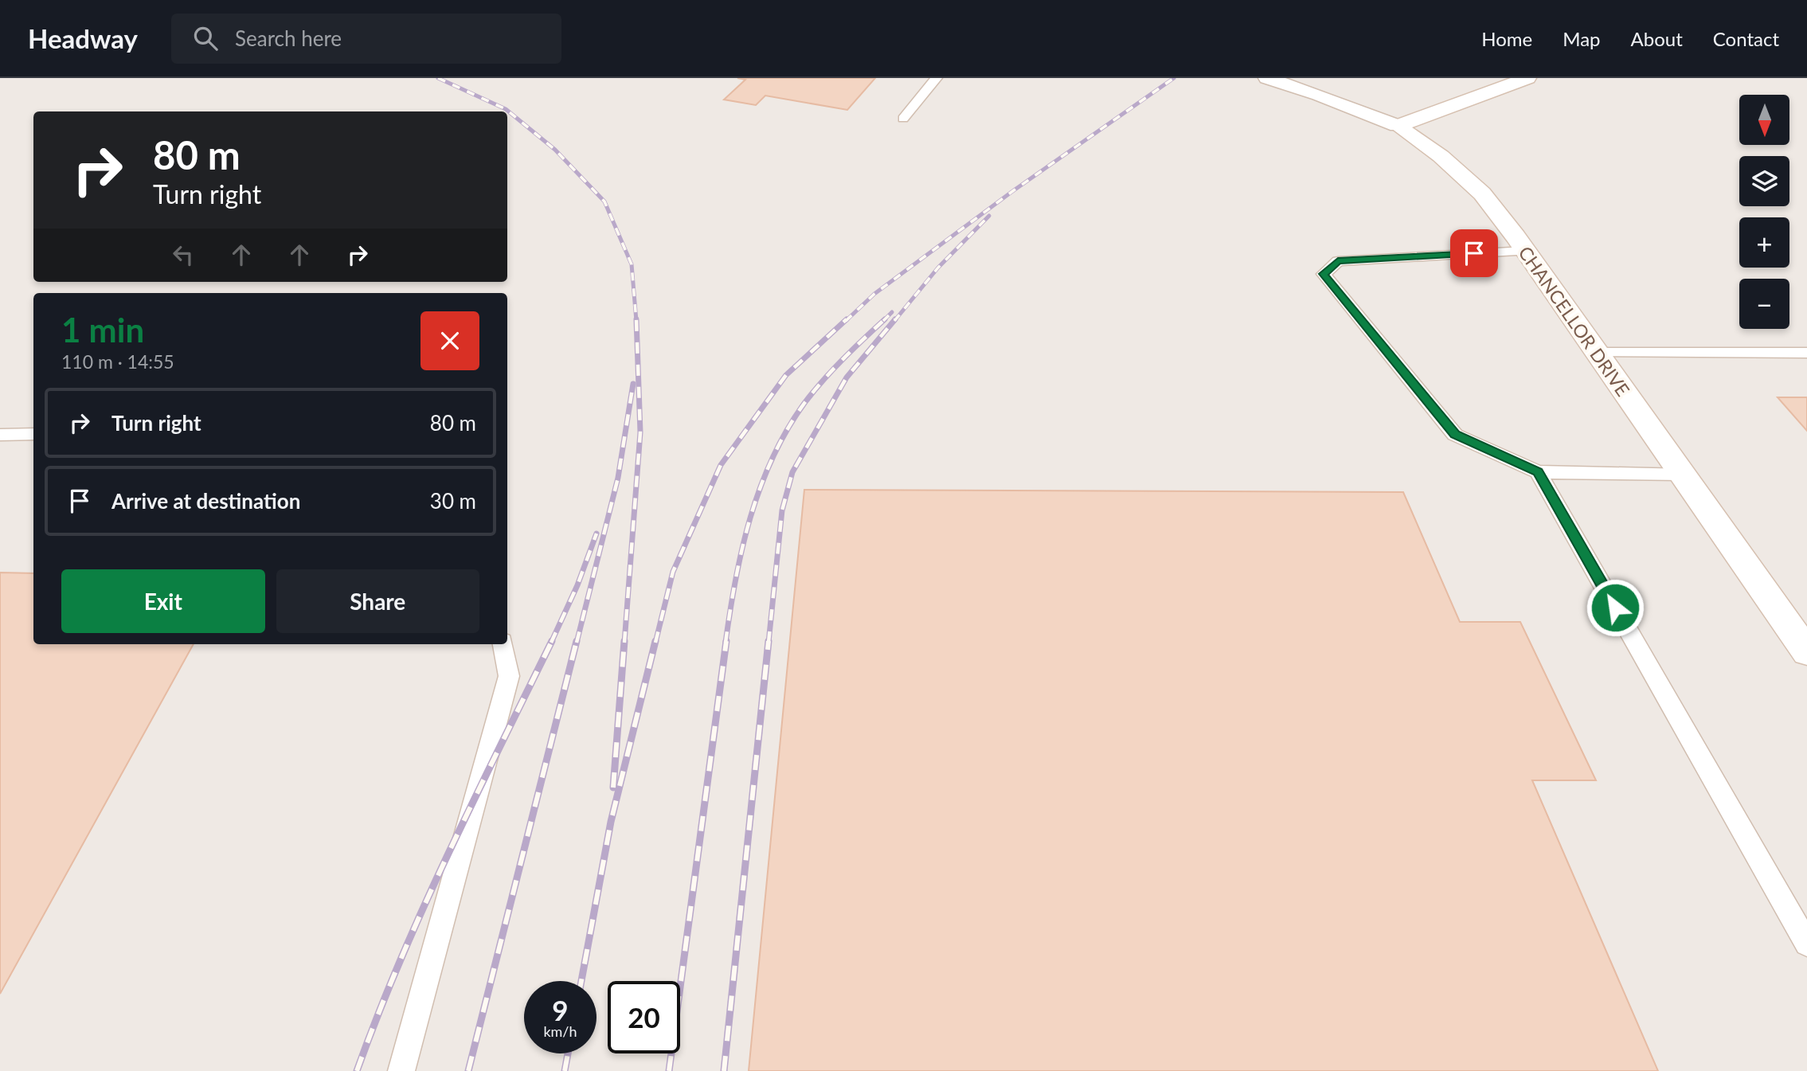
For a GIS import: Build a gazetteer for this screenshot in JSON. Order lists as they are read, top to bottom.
{
  "streets": {
    "street": ["CHANCELLOR DRIVE"]
  },
  "north": "bottom",
  "page": {
    "header": "Headway",
    "search": "Search here",
    "nav": [
      "Home",
      "Map",
      "About",
      "Contact"
    ],
    "map_buttons": ["+", "−"],
    "turn": ["80 m", "Turn right"],
    "heading": ["1 min", "110 m · 14:55"],
    "list": [
      {
        "name": "Turn right",
        "value": "80 m"
      },
      {
        "name": "Arrive at destination",
        "value": "30 m"
      }
    ],
    "buttons": ["Exit", "Share"],
    "speed": "9 km/h",
    "limit": "20"
  }
}
